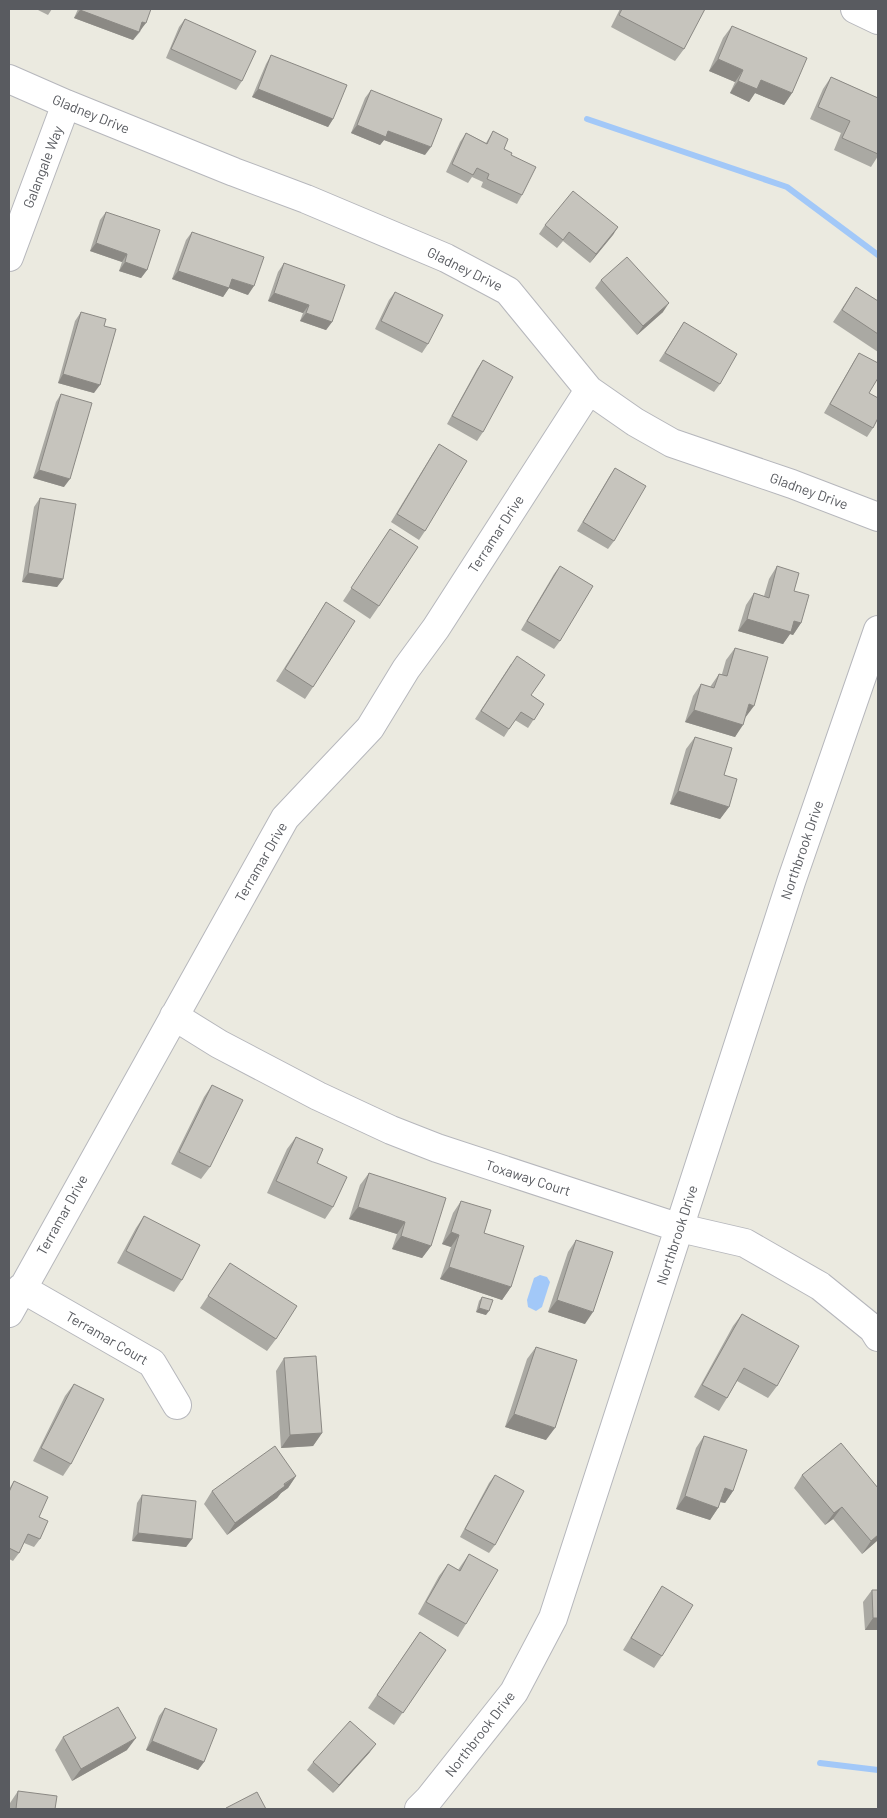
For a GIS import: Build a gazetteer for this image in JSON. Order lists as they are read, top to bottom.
{
  "streets": {
    "street": [
      "Gladney Drive",
      "Galangale Way",
      "Terramar Drive",
      "Northbrook Drive",
      "Toxaway Court",
      "Terramar Court"
    ]
  },
  "crossings": [
    ["Gladney Drive", "Galangale Way"],
    ["Gladney Drive", "Terramar Drive"],
    ["Terramar Drive", "Toxaway Court"],
    ["Terramar Drive", "Terramar Court"],
    ["Northbrook Drive", "Toxaway Court"]
  ]
}
